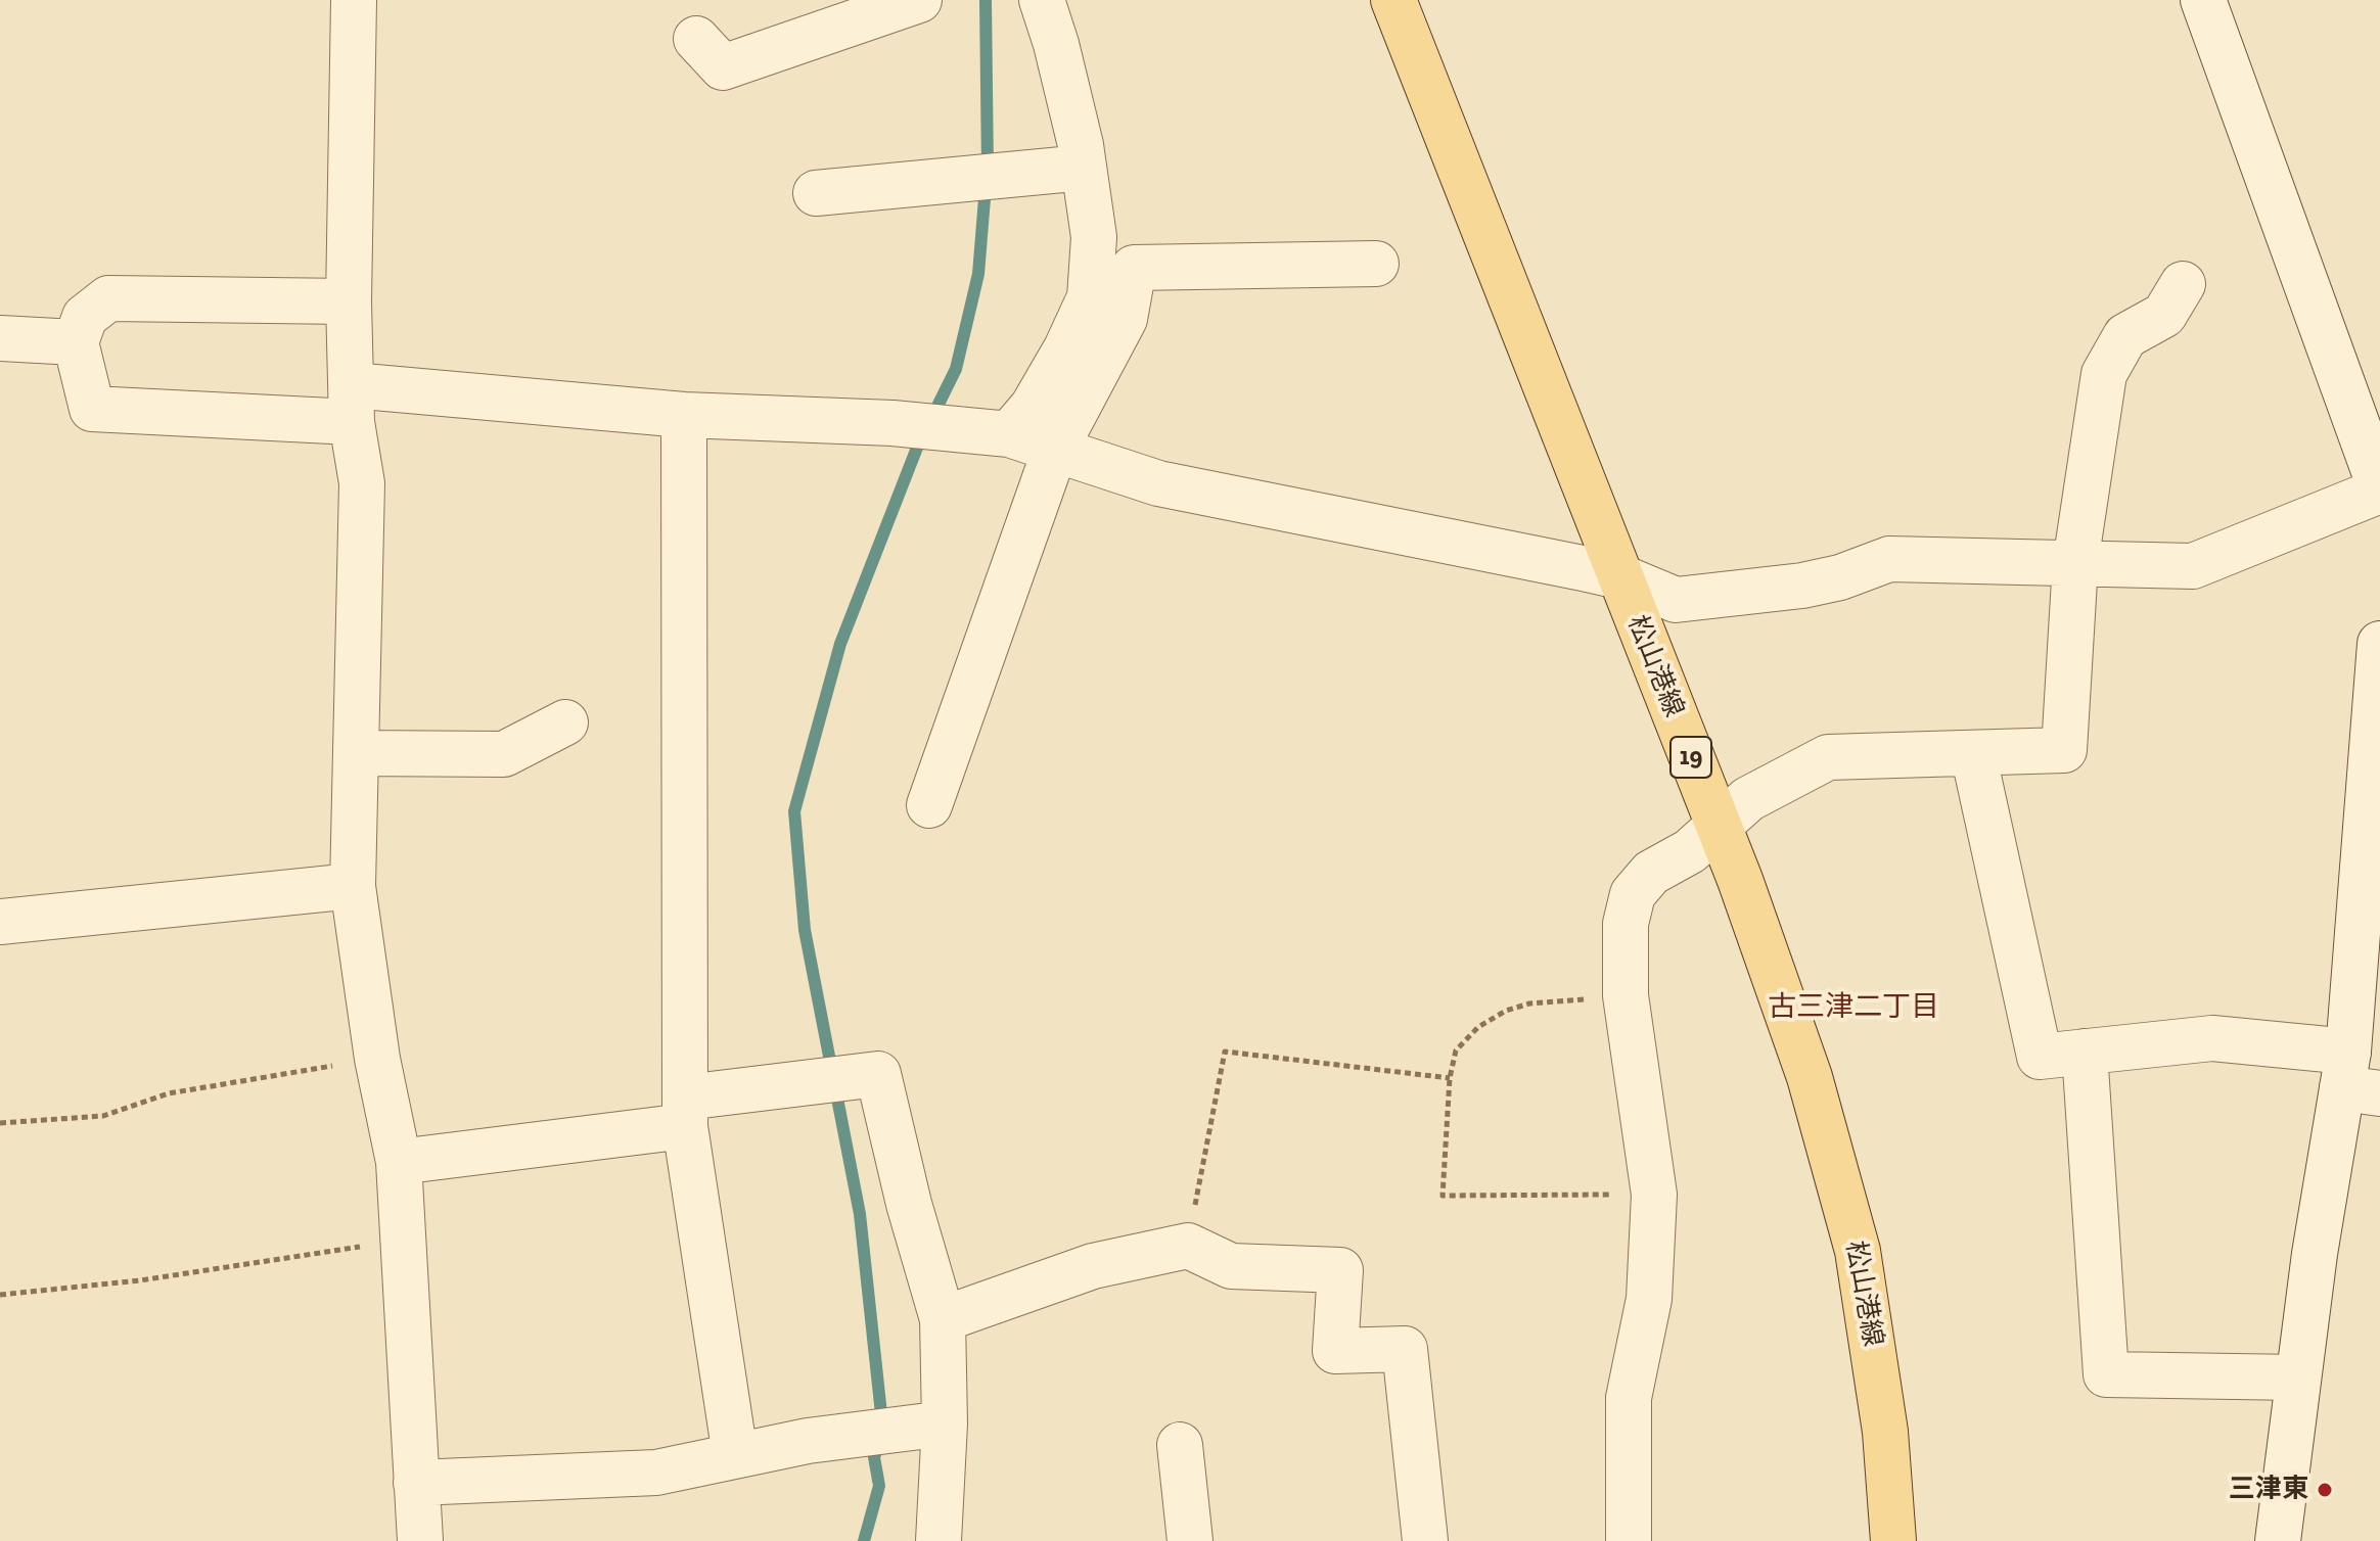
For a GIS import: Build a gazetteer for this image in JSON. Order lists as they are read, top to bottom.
{
  "streets": {
    "main road": ["松山港線", "19"]
  },
  "districts": ["古三津二丁目"],
  "places": ["三津東"]
}
